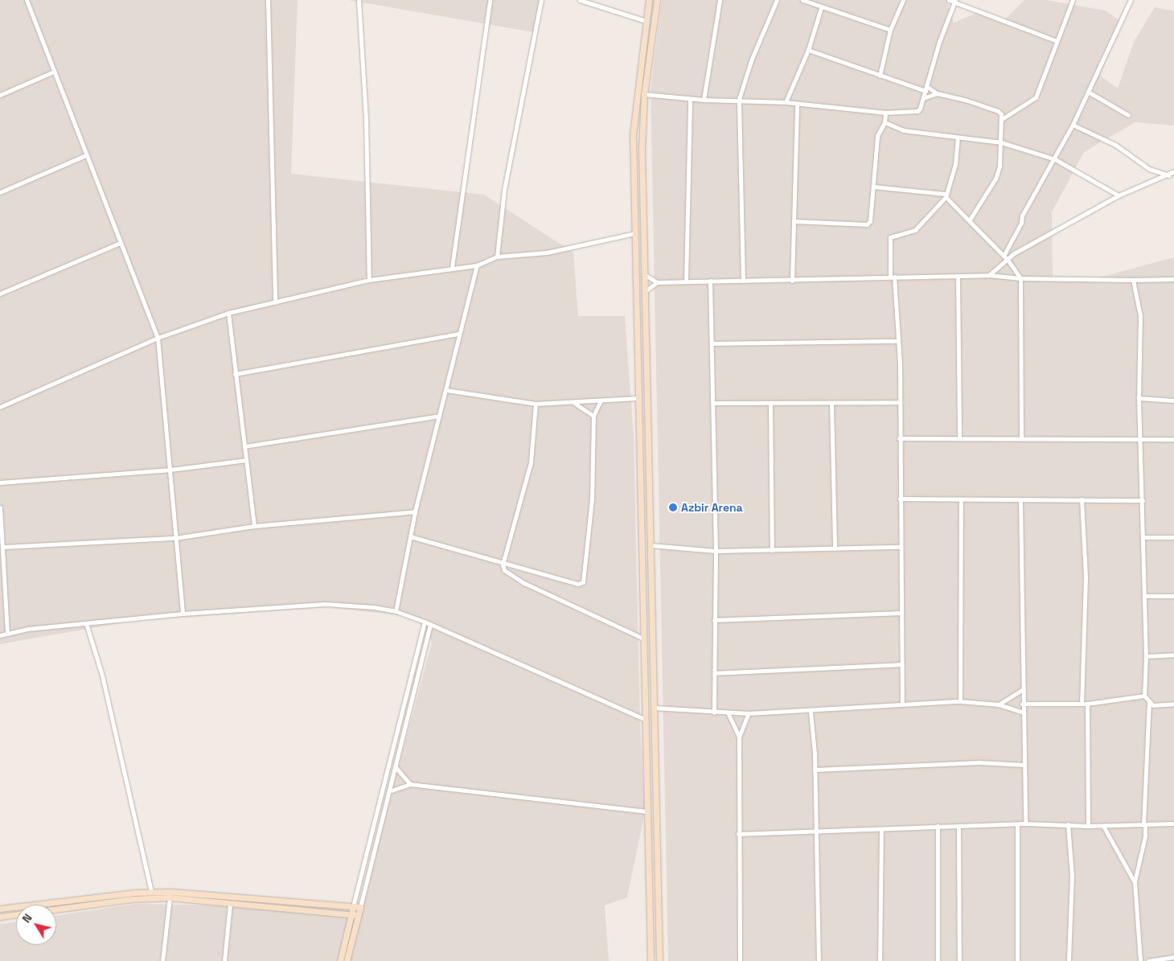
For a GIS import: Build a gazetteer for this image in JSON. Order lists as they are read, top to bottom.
{
  "places": ["Azbir Arena"],
  "north": "top left"
}
